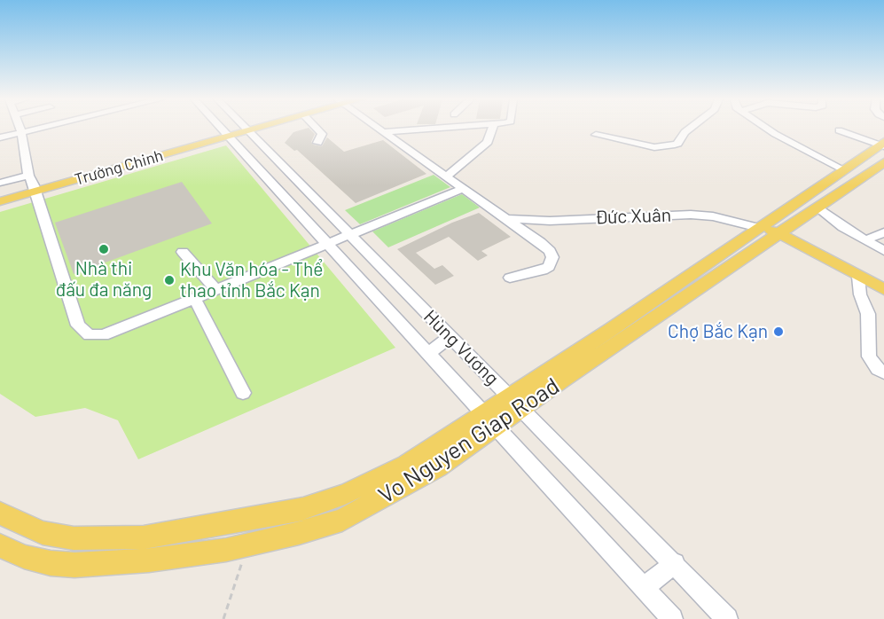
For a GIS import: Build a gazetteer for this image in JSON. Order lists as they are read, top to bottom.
{
  "streets": {
    "main road": ["Trường Chinh", "Vo Nguyen Giap Road"],
    "street": ["Đức Xuân", "Hùng Vương"]
  },
  "crossings": [
    ["Trường Chinh", "Hùng Vương"],
    ["Đức Xuân", "Vo Nguyen Giap Road"],
    ["Hùng Vương", "Vo Nguyen Giap Road"]
  ],
  "places": ["Nhà thi đấu đa năng", "Khu Văn hóa - Thể thao tỉnh Bắc Kạn", "Chợ Bắc Kạn"]
}
